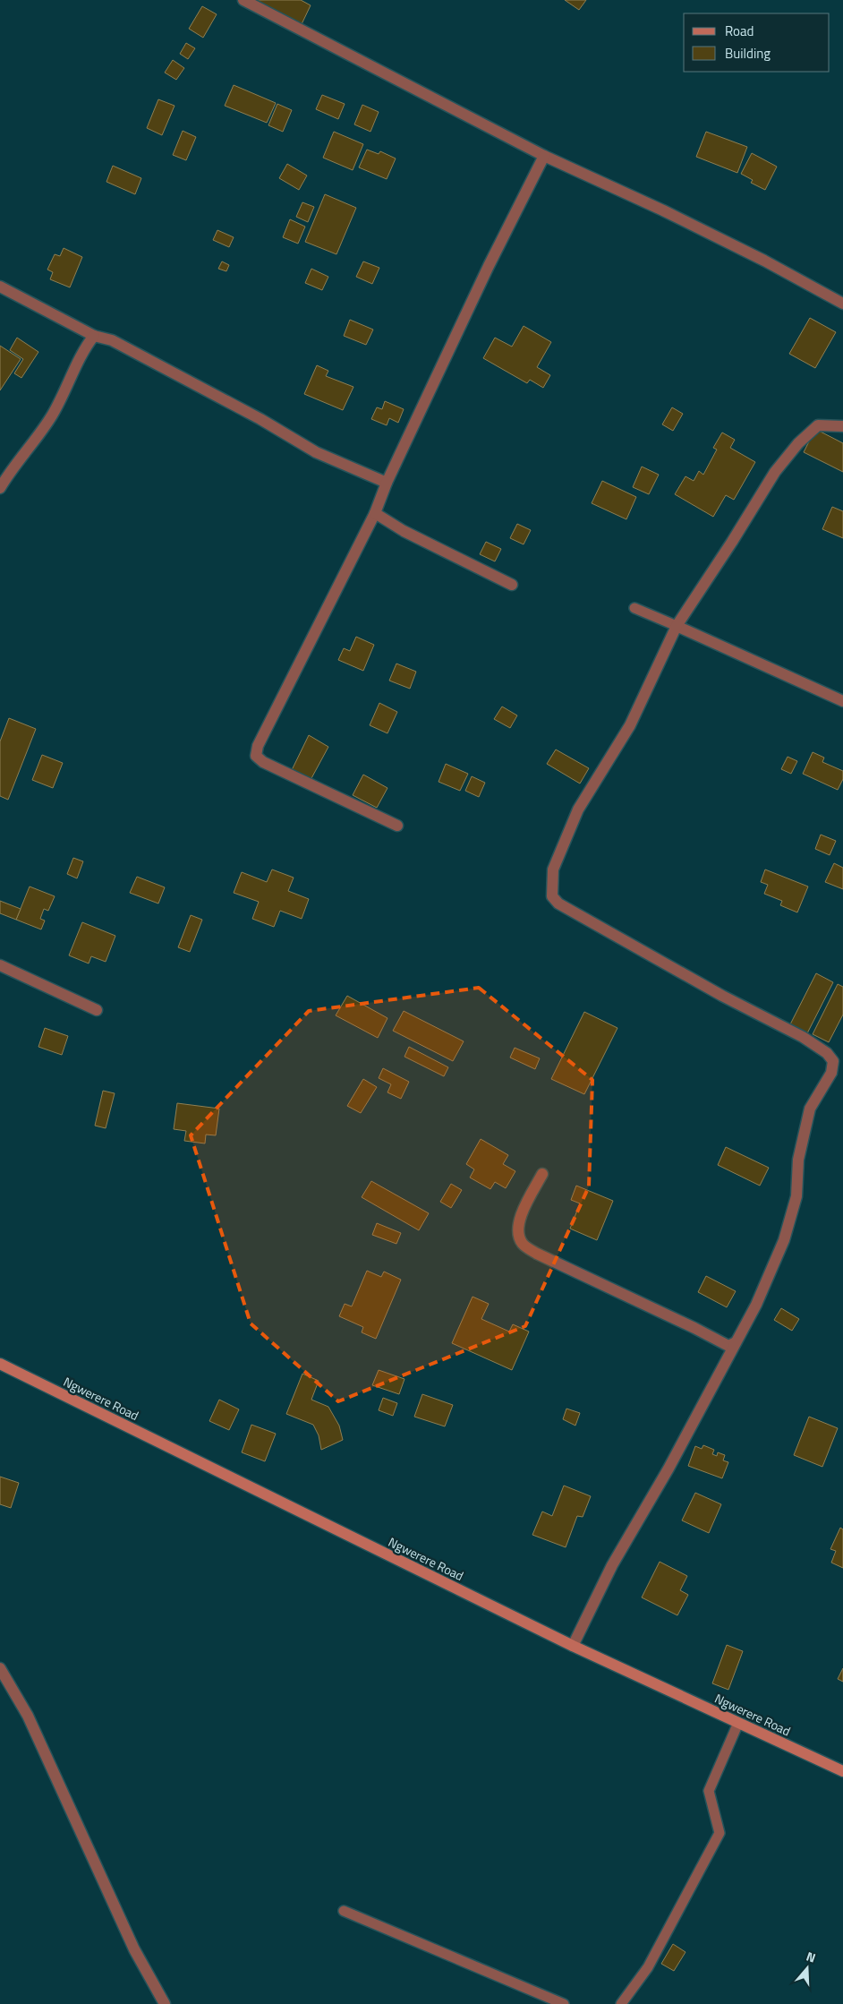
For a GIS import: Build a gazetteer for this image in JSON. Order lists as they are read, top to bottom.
{
  "streets": {
    "main road": ["Ngwerere Road"]
  },
  "legend": ["Road", "Building"],
  "north": "top"
}
